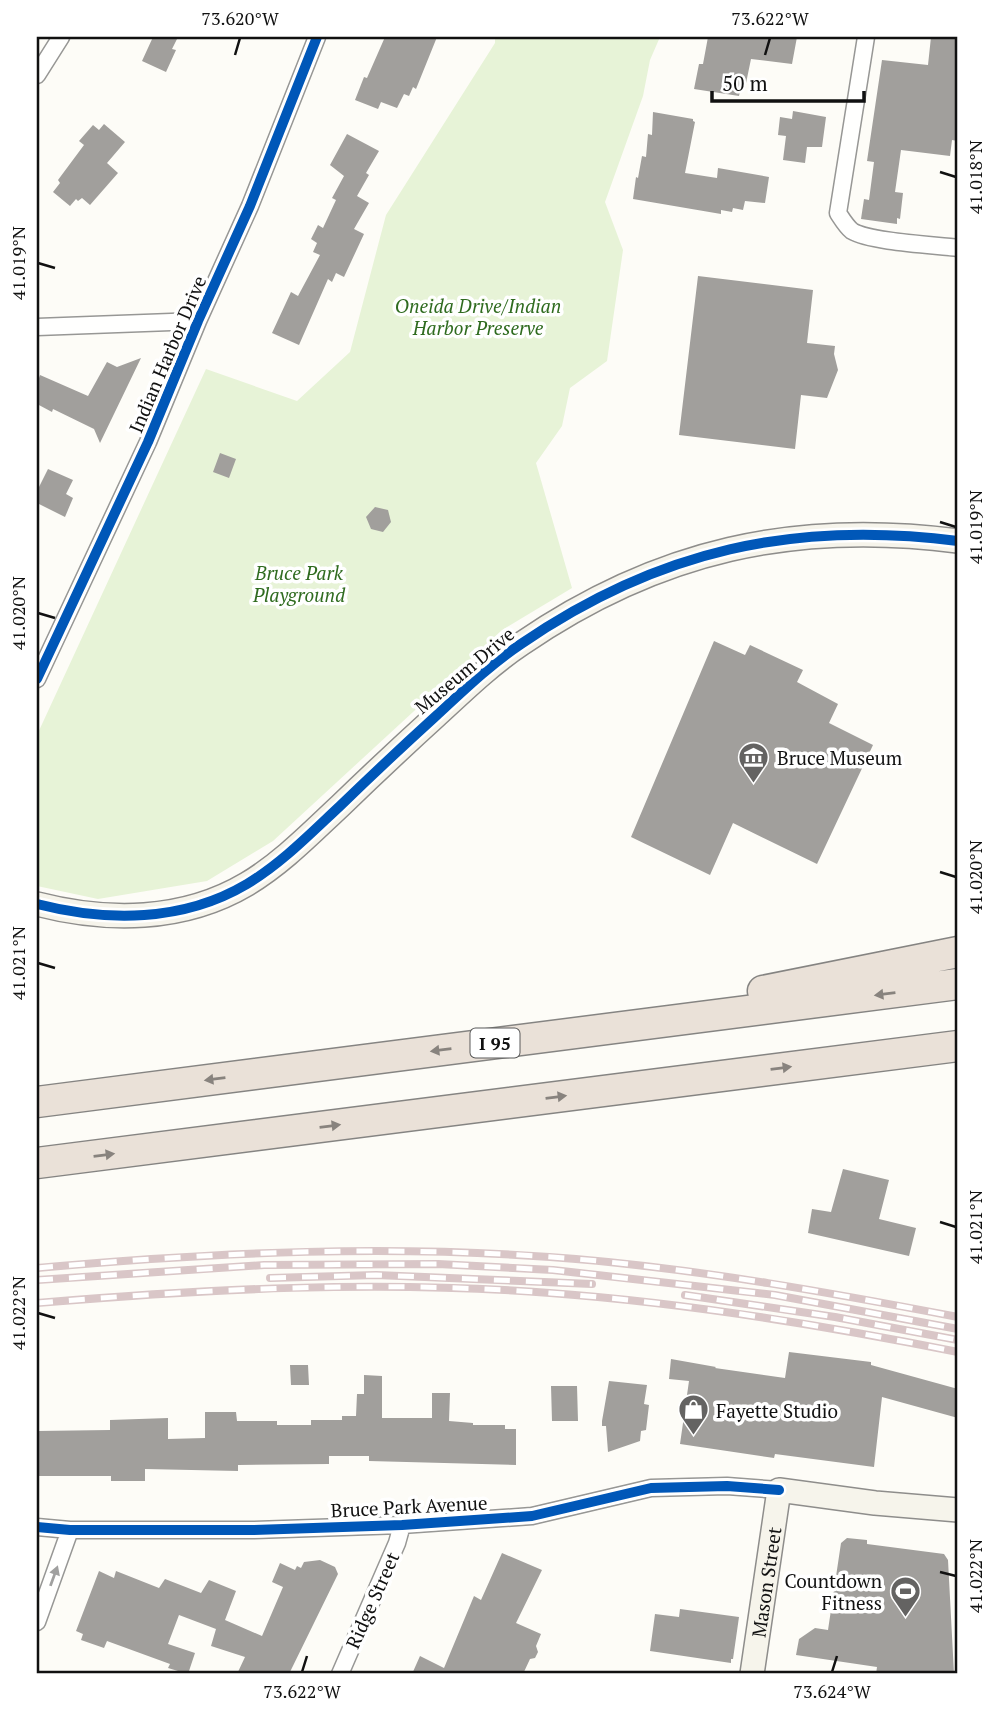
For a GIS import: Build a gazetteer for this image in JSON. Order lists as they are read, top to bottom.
{
  "streets": {
    "highway": ["I 95"],
    "main road": ["Museum Drive", "Bruce Park Avenue", "Mason Street"],
    "street": ["Indian Harbor Drive", "Ridge Street"]
  },
  "crossings": [
    ["Bruce Park Avenue", "Mason Street"],
    ["Bruce Park Avenue", "Ridge Street"]
  ],
  "parks": ["Oneida Drive/Indian Harbor Preserve", "Bruce Park Playground"],
  "places": {
    "museum": ["Bruce Museum"],
    "shop": ["Fayette Studio"],
    "sports": ["Countdown Fitness"]
  },
  "scale_bar": "50 m",
  "coordinates": [
    "73.620°W",
    "73.622°W",
    "41.018°N",
    "41.019°N",
    "41.020°N",
    "41.021°N",
    "41.022°N",
    "73.624°W"
  ]
}
